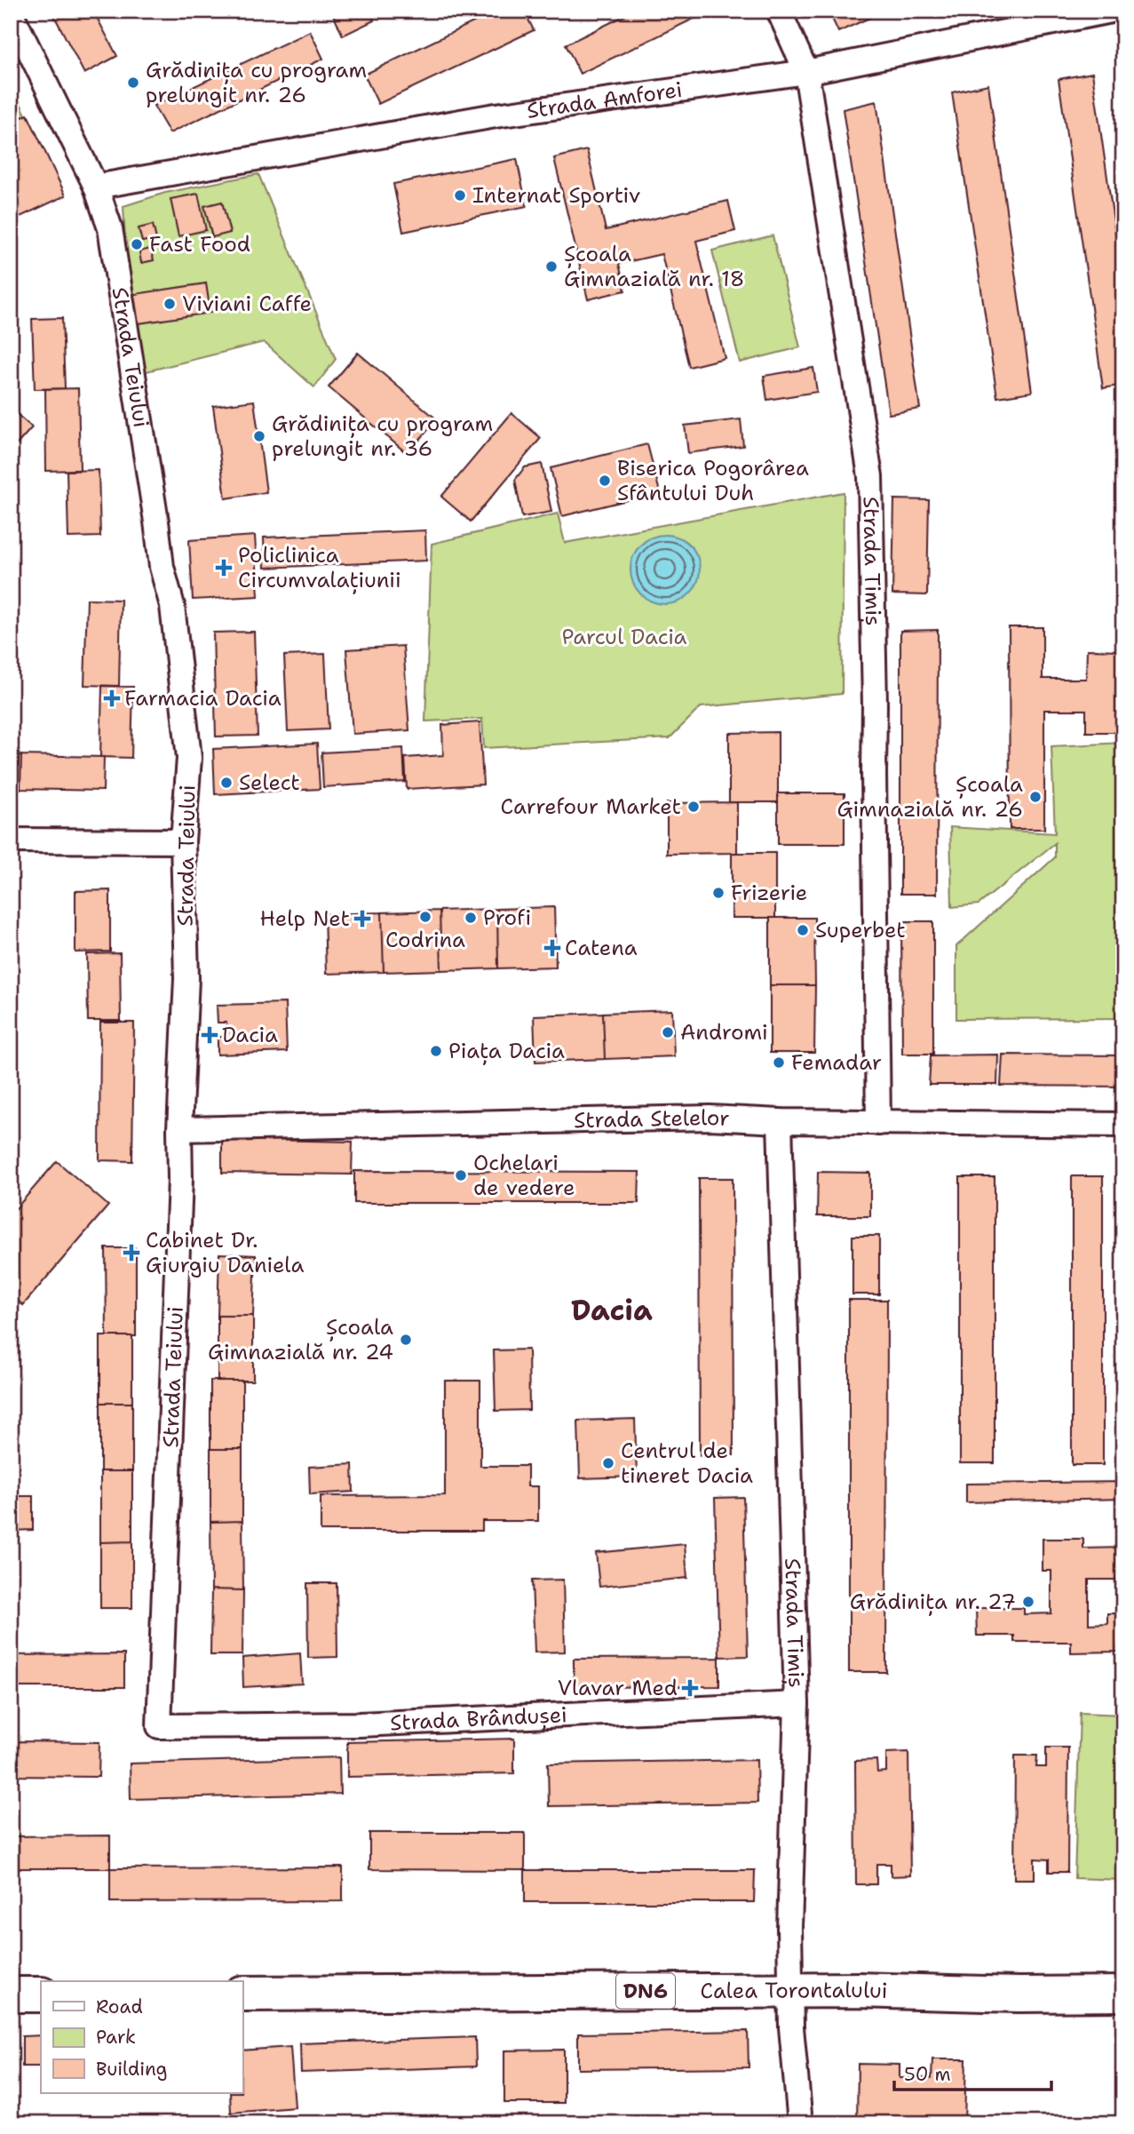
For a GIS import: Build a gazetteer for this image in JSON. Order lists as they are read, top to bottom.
{
  "streets": {
    "main road": ["DN6", "Calea Torontalului"],
    "street": [
      "Strada Amforei",
      "Strada Teiului",
      "Strada Timiș",
      "Strada Stelelor",
      "Strada Brândușei"
    ]
  },
  "crossings": [
    ["Strada Amforei", "Strada Teiului"],
    ["Strada Amforei", "Strada Timiș"],
    ["Strada Teiului", "Strada Stelelor"],
    ["Strada Teiului", "Strada Brândușei"],
    ["Strada Timiș", "Strada Stelelor"],
    ["Strada Timiș", "Strada Brândușei"],
    ["Strada Timiș", "Calea Torontalului"]
  ],
  "districts": ["Dacia"],
  "parks": ["Parcul Dacia"],
  "places": {
    "other": [
      "Grădinița cu program prelungit nr. 26",
      "Internat Sportiv",
      "Fast Food",
      "Școala Gimnazială nr. 18",
      "Viviani Caffe",
      "Grădinița cu program prelungit nr. 36",
      "Biserica Pogorârea Sfântului Duh",
      "Select",
      "Școala Gimnazială nr. 26",
      "Carrefour Market",
      "Frizerie",
      "Codrina",
      "Profi",
      "Superbet",
      "Andromi",
      "Piața Dacia",
      "Femadar",
      "Ochelari de vedere",
      "Școala Gimnazială nr. 24",
      "Centrul de tineret Dacia",
      "Grădinița nr. 27"
    ],
    "health": [
      "Policlinica Circumvalațiunii",
      "Farmacia Dacia",
      "Help Net",
      "Catena",
      "Dacia",
      "Cabinet Dr. Giurgiu Daniela",
      "Vlavar Med"
    ]
  },
  "legend": ["Road", "Park", "Building"],
  "scale_bar": "50 m"
}
